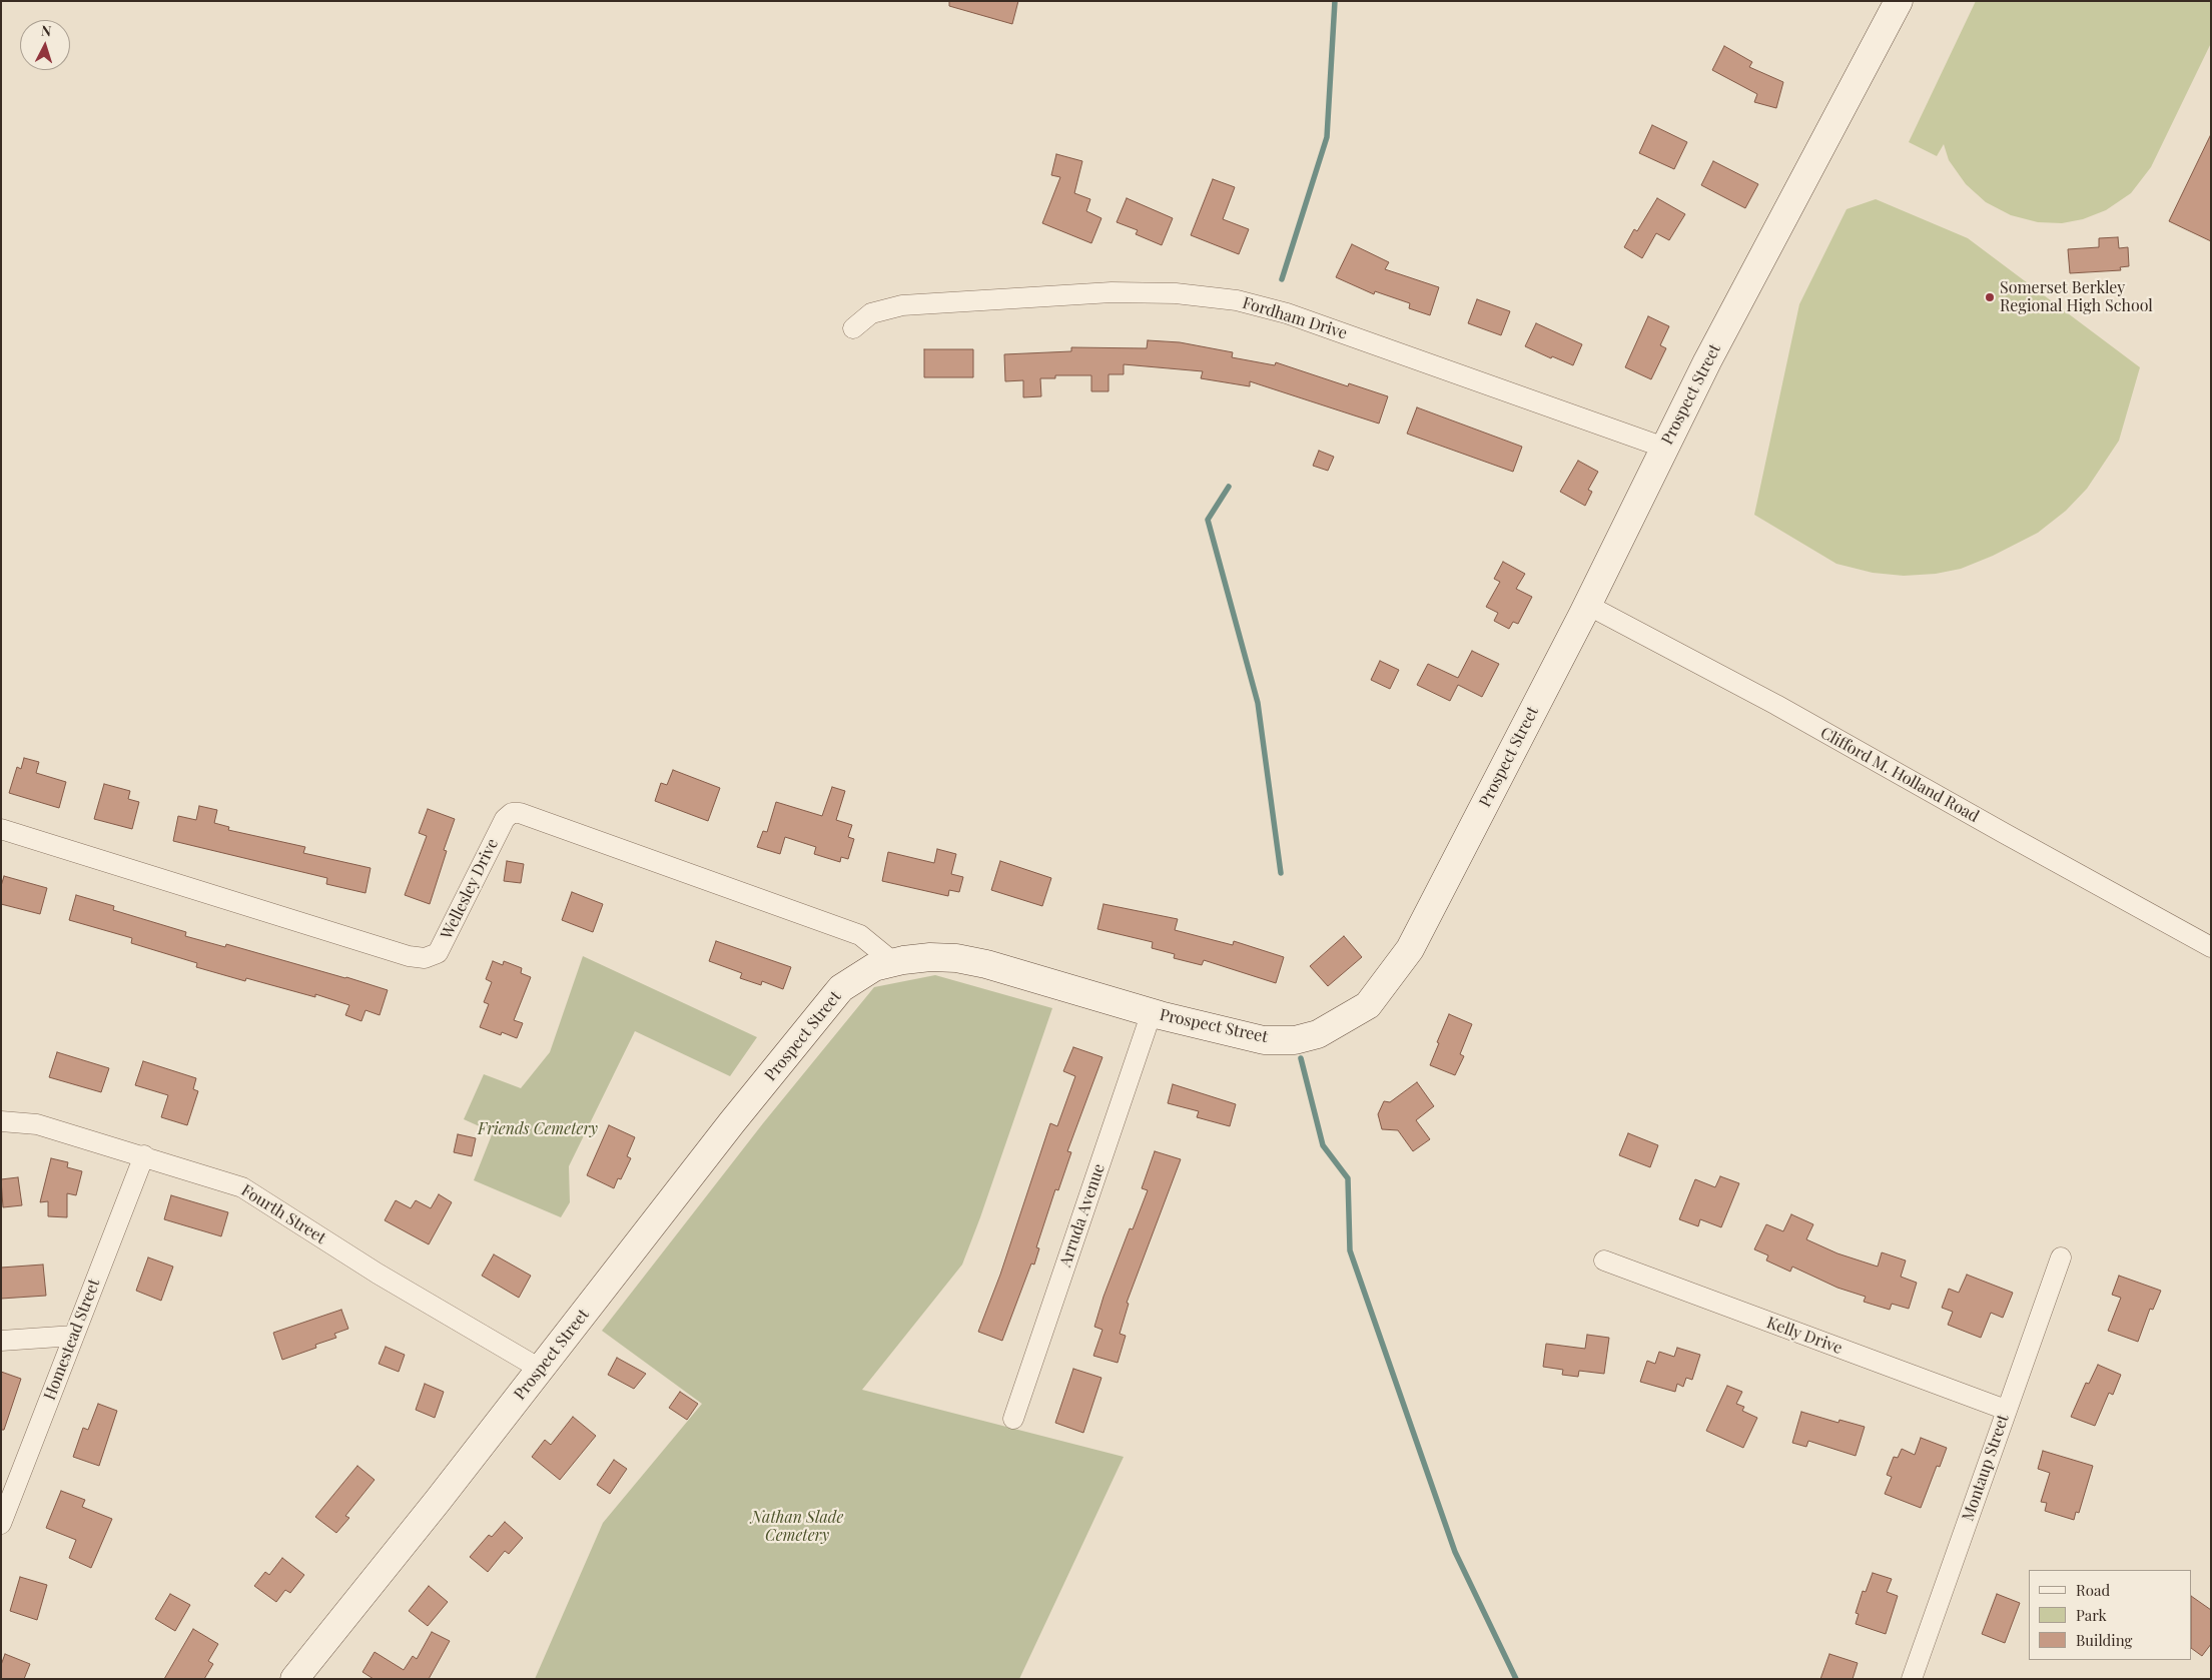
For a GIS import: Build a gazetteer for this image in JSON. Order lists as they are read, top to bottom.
{
  "streets": {
    "street": [
      "Fordham Drive",
      "Prospect Street",
      "Clifford M. Holland Road",
      "Wellesley Drive",
      "Fourth Street",
      "Arruda Avenue",
      "Kelly Drive",
      "Homestead Street",
      "Montaup Street"
    ]
  },
  "crossings": [
    ["Fordham Drive", "Prospect Street"],
    ["Prospect Street", "Clifford M. Holland Road"],
    ["Prospect Street", "Wellesley Drive"],
    ["Prospect Street", "Fourth Street"],
    ["Prospect Street", "Arruda Avenue"],
    ["Fourth Street", "Homestead Street"],
    ["Kelly Drive", "Montaup Street"]
  ],
  "parks": ["Friends Cemetery", "Nathan Slade Cemetery"],
  "places": ["Somerset Berkley Regional High School"],
  "legend": ["Road", "Park", "Building"],
  "north": "top"
}
